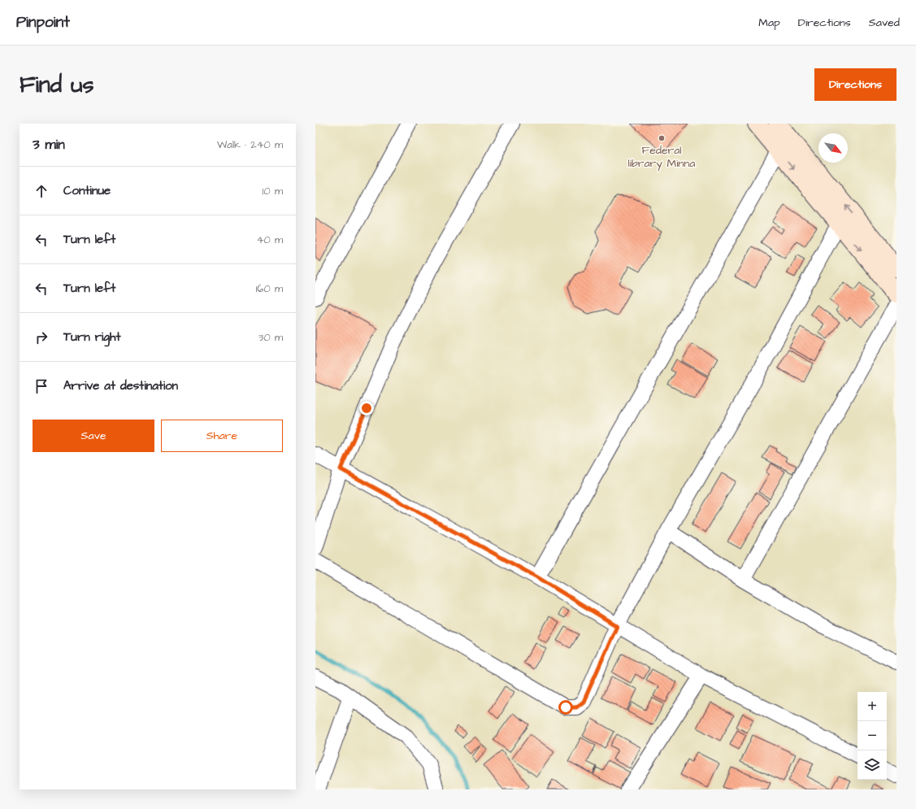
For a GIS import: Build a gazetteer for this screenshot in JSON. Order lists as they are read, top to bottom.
{
  "places": ["Federal library Minna"],
  "north": "bottom right",
  "page": {
    "header": "Pinpoint",
    "nav": ["Map", "Directions", "Saved"],
    "buttons": [
      "Directions",
      ["Save", "Share"]
    ],
    "title": "Find us",
    "heading": ["3 min", "Walk · 240 m"],
    "list": [
      ["Continue", "10 m"],
      ["Turn left", "40 m"],
      ["Turn left", "160 m"],
      ["Turn right", "30 m"],
      "Arrive at destination"
    ],
    "map_buttons": ["+", "−"]
  }
}
